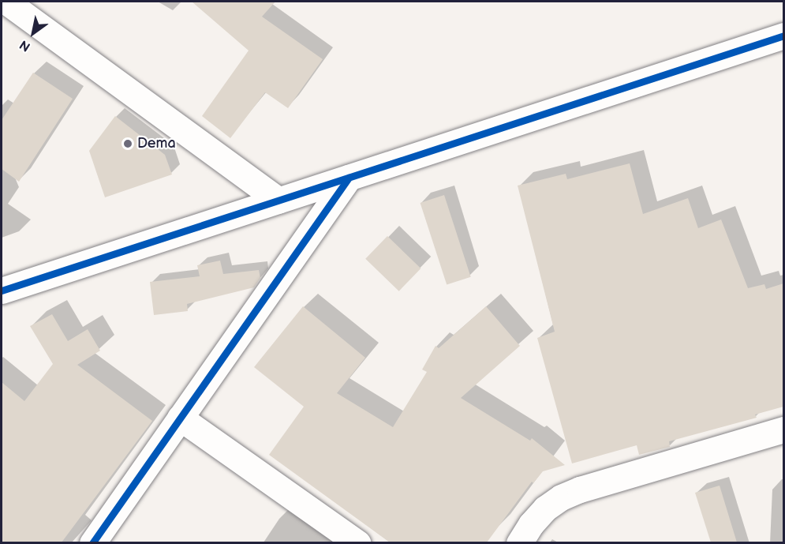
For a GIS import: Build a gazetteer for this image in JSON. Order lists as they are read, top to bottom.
{
  "places": ["Dema"],
  "north": "bottom left"
}
